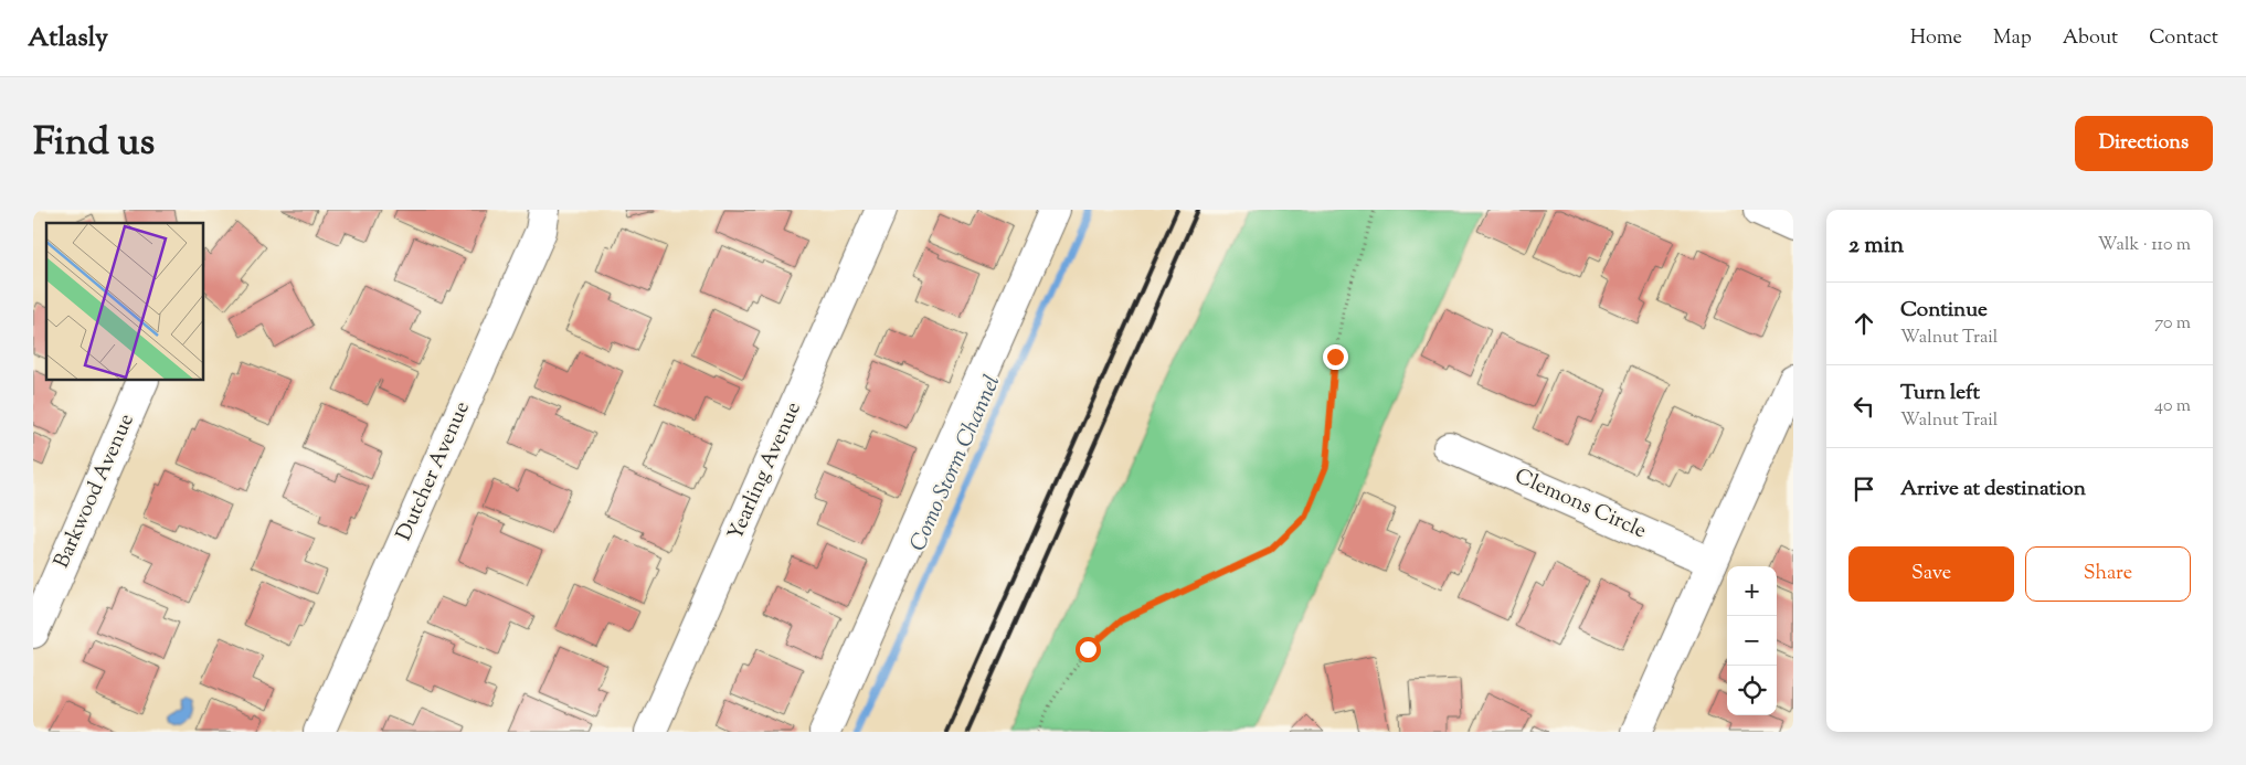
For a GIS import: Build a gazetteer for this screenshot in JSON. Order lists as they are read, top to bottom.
{
  "streets": {
    "street": [
      "Dutcher Avenue",
      "Yearling Avenue",
      "Barkwood Avenue",
      "Clemons Circle"
    ]
  },
  "water": ["Como Storm Channel"],
  "page": {
    "header": "Atlasly",
    "nav": [
      "Home",
      "Map",
      "About",
      "Contact"
    ],
    "title": "Find us",
    "buttons": [
      "Directions",
      ["Save", "Share"]
    ],
    "heading": ["2 min", "Walk · 110 m"],
    "list": [
      ["Continue", "Walnut Trail", "70 m"],
      ["Turn left", "Walnut Trail", "40 m"],
      "Arrive at destination"
    ],
    "map_buttons": ["+", "−"]
  }
}
